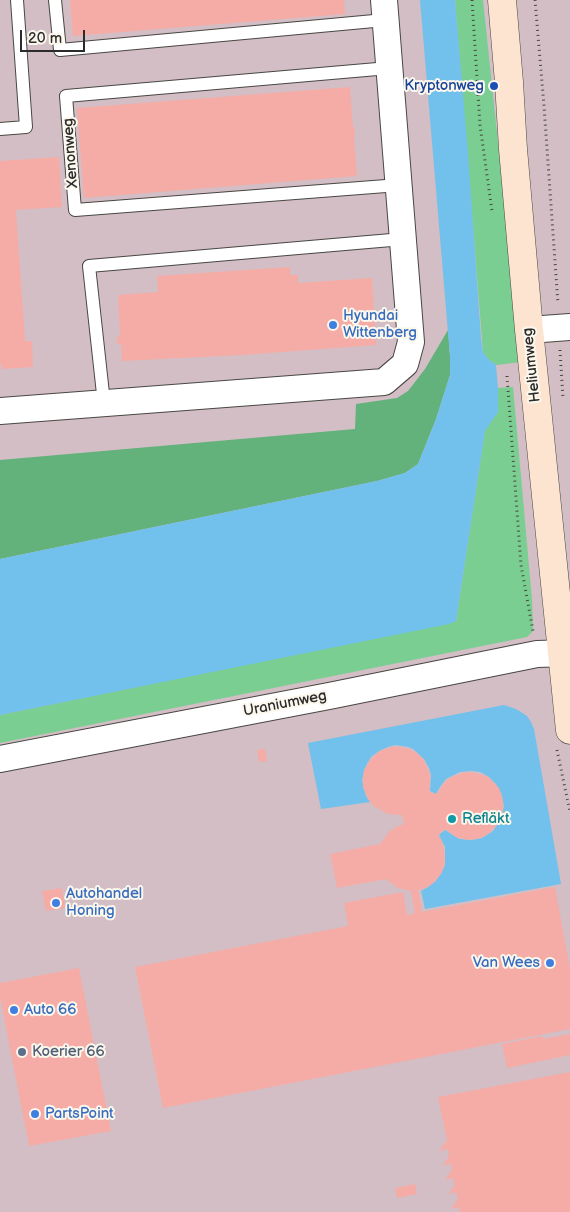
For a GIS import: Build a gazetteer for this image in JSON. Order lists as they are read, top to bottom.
{
  "streets": {
    "street": ["Heliumweg", "Uraniumweg"],
    "lane": ["Xenonweg"]
  },
  "crossings": [
    ["Heliumweg", "Uraniumweg"]
  ],
  "places": [
    "Kryptonweg",
    "Hyundai Wittenberg",
    "Refläkt",
    "Autohandel Honing",
    "Van Wees",
    "Auto 66",
    "Koerier 66",
    "PartsPoint"
  ],
  "scale_bar": "20 m"
}
